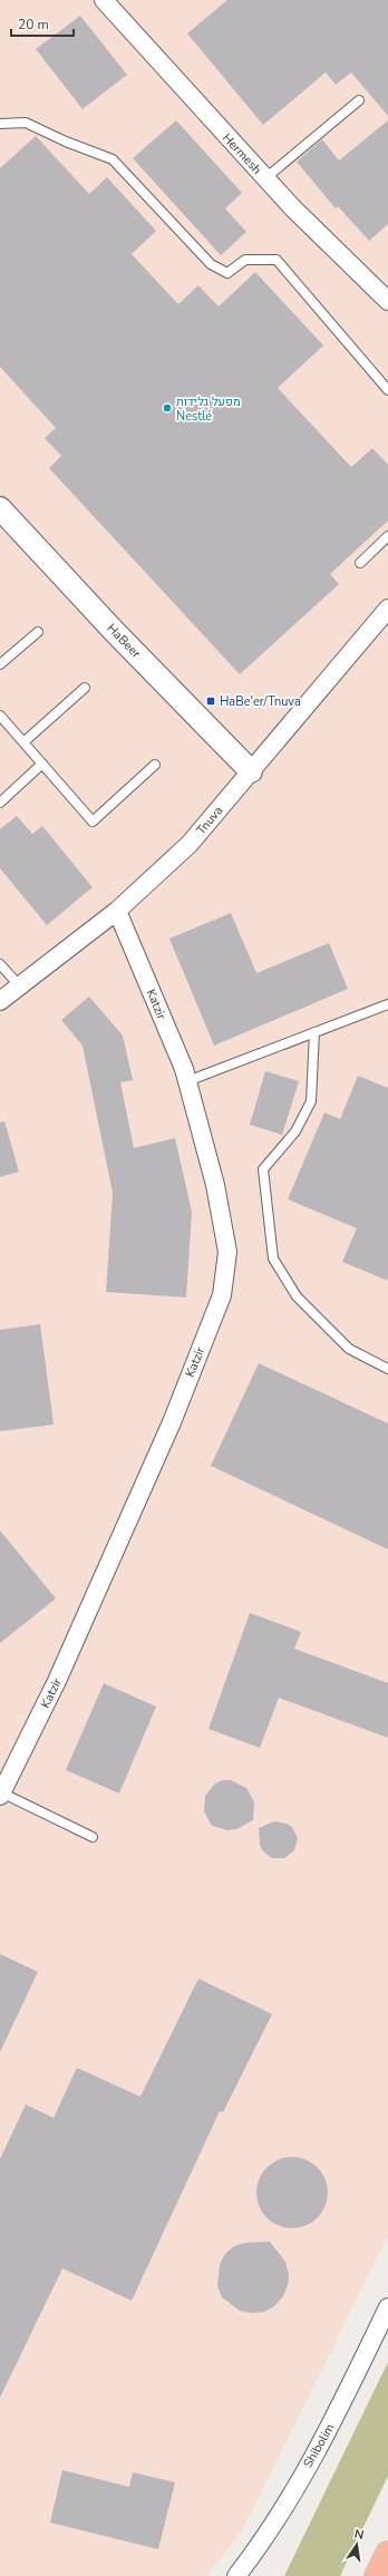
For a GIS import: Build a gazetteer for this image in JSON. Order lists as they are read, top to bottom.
{
  "streets": {
    "street": [
      "Hermesh",
      "HaBeer",
      "Tnuva",
      "Katzir",
      "Shibolim"
    ]
  },
  "crossings": [
    ["HaBeer", "Tnuva"],
    ["Tnuva", "Katzir"]
  ],
  "places": {
    "other": ["מפעל גלידות Nestlé"],
    "transit": ["HaBe'er/Tnuva"]
  },
  "scale_bar": "20 m",
  "north": "top"
}
